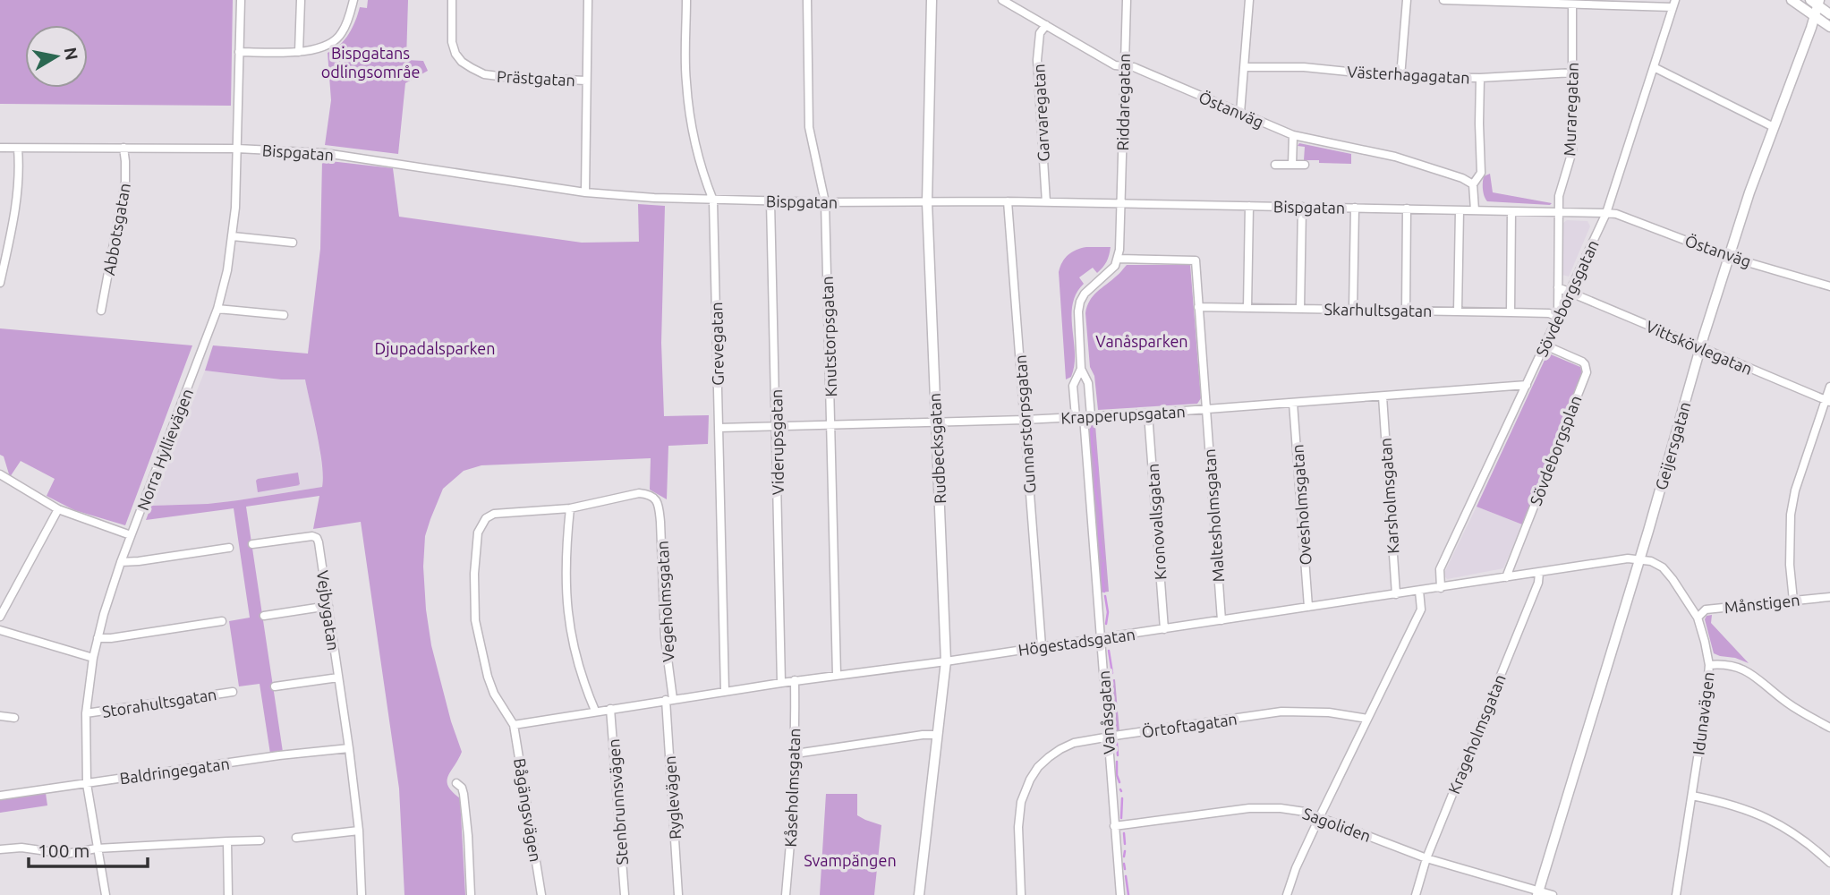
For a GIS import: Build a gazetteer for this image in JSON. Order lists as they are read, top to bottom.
{
  "streets": {
    "street": [
      "Västerhagagatan",
      "Prästgatan",
      "Riddaregatan",
      "Östanväg",
      "Muraregatan",
      "Garvaregatan",
      "Bispgatan",
      "Abbotsgatan",
      "Sövdeborgsgatan",
      "Skarhultsgatan",
      "Knutstorpsgatan",
      "Grevegatan",
      "Vittskövlegatan",
      "Krapperupsgatan",
      "Gunnarstorpsgatan",
      "Viderupsgatan",
      "Geijersgatan",
      "Rudbecksgatan",
      "Norra Hyllievägen",
      "Sövdeborgsplan",
      "Karsholmsgatan",
      "Ovesholmsgatan",
      "Maltesholmsgatan",
      "Kronovallsgatan",
      "Vegeholmsgatan",
      "Månstigen",
      "Vejbygatan",
      "Högestadsgatan",
      "Storahultsgatan",
      "Vanåsgatan",
      "Idunavägen",
      "Örtoftagatan",
      "Krageholmsgatan",
      "Baldringegatan",
      "Kåseholmsgatan",
      "Ryglevägen",
      "Stenbrunnsvägen",
      "Bågängsvägen",
      "Sagoliden"
    ]
  },
  "crossings": [
    ["Västerhagagatan", "Muraregatan"],
    ["Riddaregatan", "Östanväg"],
    ["Riddaregatan", "Bispgatan"],
    ["Östanväg", "Garvaregatan"],
    ["Östanväg", "Bispgatan"],
    ["Östanväg", "Sövdeborgsgatan"],
    ["Östanväg", "Geijersgatan"],
    ["Muraregatan", "Bispgatan"],
    ["Muraregatan", "Sövdeborgsgatan"],
    ["Muraregatan", "Skarhultsgatan"],
    ["Muraregatan", "Vittskövlegatan"],
    ["Garvaregatan", "Bispgatan"],
    ["Bispgatan", "Abbotsgatan"],
    ["Bispgatan", "Sövdeborgsgatan"],
    ["Bispgatan", "Knutstorpsgatan"],
    ["Bispgatan", "Grevegatan"],
    ["Bispgatan", "Gunnarstorpsgatan"],
    ["Bispgatan", "Viderupsgatan"],
    ["Bispgatan", "Rudbecksgatan"],
    ["Bispgatan", "Norra Hyllievägen"],
    ["Sövdeborgsgatan", "Skarhultsgatan"],
    ["Sövdeborgsgatan", "Vittskövlegatan"],
    ["Sövdeborgsgatan", "Krapperupsgatan"],
    ["Sövdeborgsgatan", "Sövdeborgsplan"],
    ["Sövdeborgsgatan", "Högestadsgatan"],
    ["Skarhultsgatan", "Maltesholmsgatan"],
    ["Knutstorpsgatan", "Krapperupsgatan"],
    ["Knutstorpsgatan", "Högestadsgatan"],
    ["Grevegatan", "Krapperupsgatan"],
    ["Grevegatan", "Högestadsgatan"],
    ["Vittskövlegatan", "Geijersgatan"],
    ["Krapperupsgatan", "Gunnarstorpsgatan"],
    ["Krapperupsgatan", "Viderupsgatan"],
    ["Krapperupsgatan", "Rudbecksgatan"],
    ["Krapperupsgatan", "Karsholmsgatan"],
    ["Krapperupsgatan", "Ovesholmsgatan"],
    ["Krapperupsgatan", "Maltesholmsgatan"],
    ["Krapperupsgatan", "Kronovallsgatan"],
    ["Krapperupsgatan", "Vanåsgatan"],
    ["Gunnarstorpsgatan", "Högestadsgatan"],
    ["Viderupsgatan", "Högestadsgatan"],
    ["Geijersgatan", "Högestadsgatan"],
    ["Geijersgatan", "Idunavägen"],
    ["Geijersgatan", "Sagoliden"],
    ["Rudbecksgatan", "Högestadsgatan"],
    ["Norra Hyllievägen", "Storahultsgatan"],
    ["Norra Hyllievägen", "Baldringegatan"],
    ["Sövdeborgsplan", "Högestadsgatan"],
    ["Karsholmsgatan", "Högestadsgatan"],
    ["Ovesholmsgatan", "Högestadsgatan"],
    ["Maltesholmsgatan", "Högestadsgatan"],
    ["Kronovallsgatan", "Högestadsgatan"],
    ["Vegeholmsgatan", "Högestadsgatan"],
    ["Vegeholmsgatan", "Ryglevägen"],
    ["Månstigen", "Idunavägen"],
    ["Vejbygatan", "Baldringegatan"],
    ["Högestadsgatan", "Vanåsgatan"],
    ["Högestadsgatan", "Idunavägen"],
    ["Högestadsgatan", "Krageholmsgatan"],
    ["Högestadsgatan", "Kåseholmsgatan"],
    ["Högestadsgatan", "Ryglevägen"],
    ["Högestadsgatan", "Stenbrunnsvägen"],
    ["Högestadsgatan", "Bågängsvägen"],
    ["Vanåsgatan", "Örtoftagatan"],
    ["Vanåsgatan", "Sagoliden"],
    ["Krageholmsgatan", "Sagoliden"]
  ],
  "parks": [
    "Bispgatans odlingsområe",
    "Vanåsparken",
    "Djupadalsparken",
    "Svampängen"
  ],
  "scale_bar": "100 m",
  "north": "right"
}
